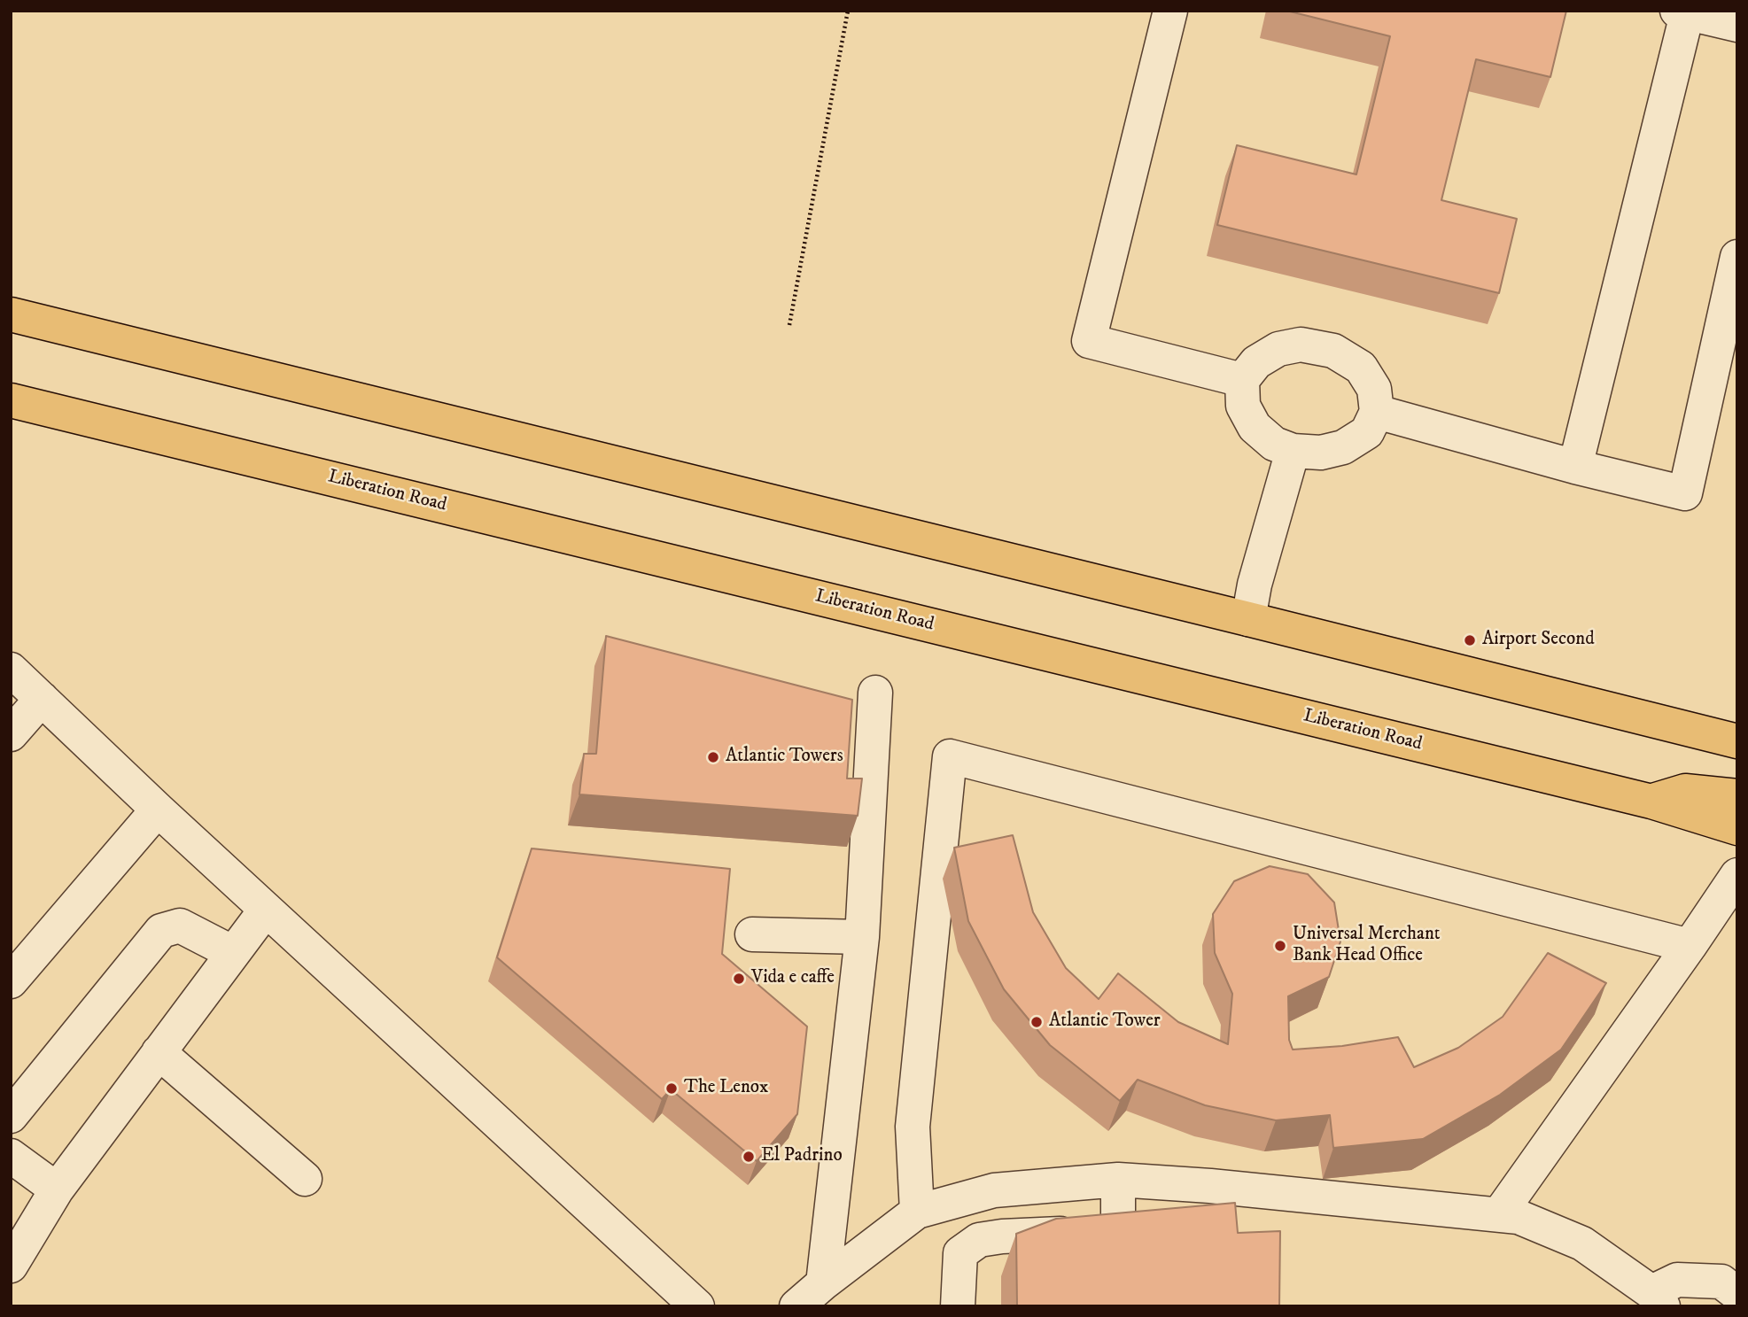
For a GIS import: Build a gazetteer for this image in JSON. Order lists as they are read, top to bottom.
{
  "streets": {
    "highway": ["Liberation Road"]
  },
  "places": [
    "Airport Second",
    "Atlantic Towers",
    "Universal Merchant Bank Head Office",
    "Vida e caffe",
    "Atlantic Tower",
    "The Lenox",
    "El Padrino"
  ]
}
